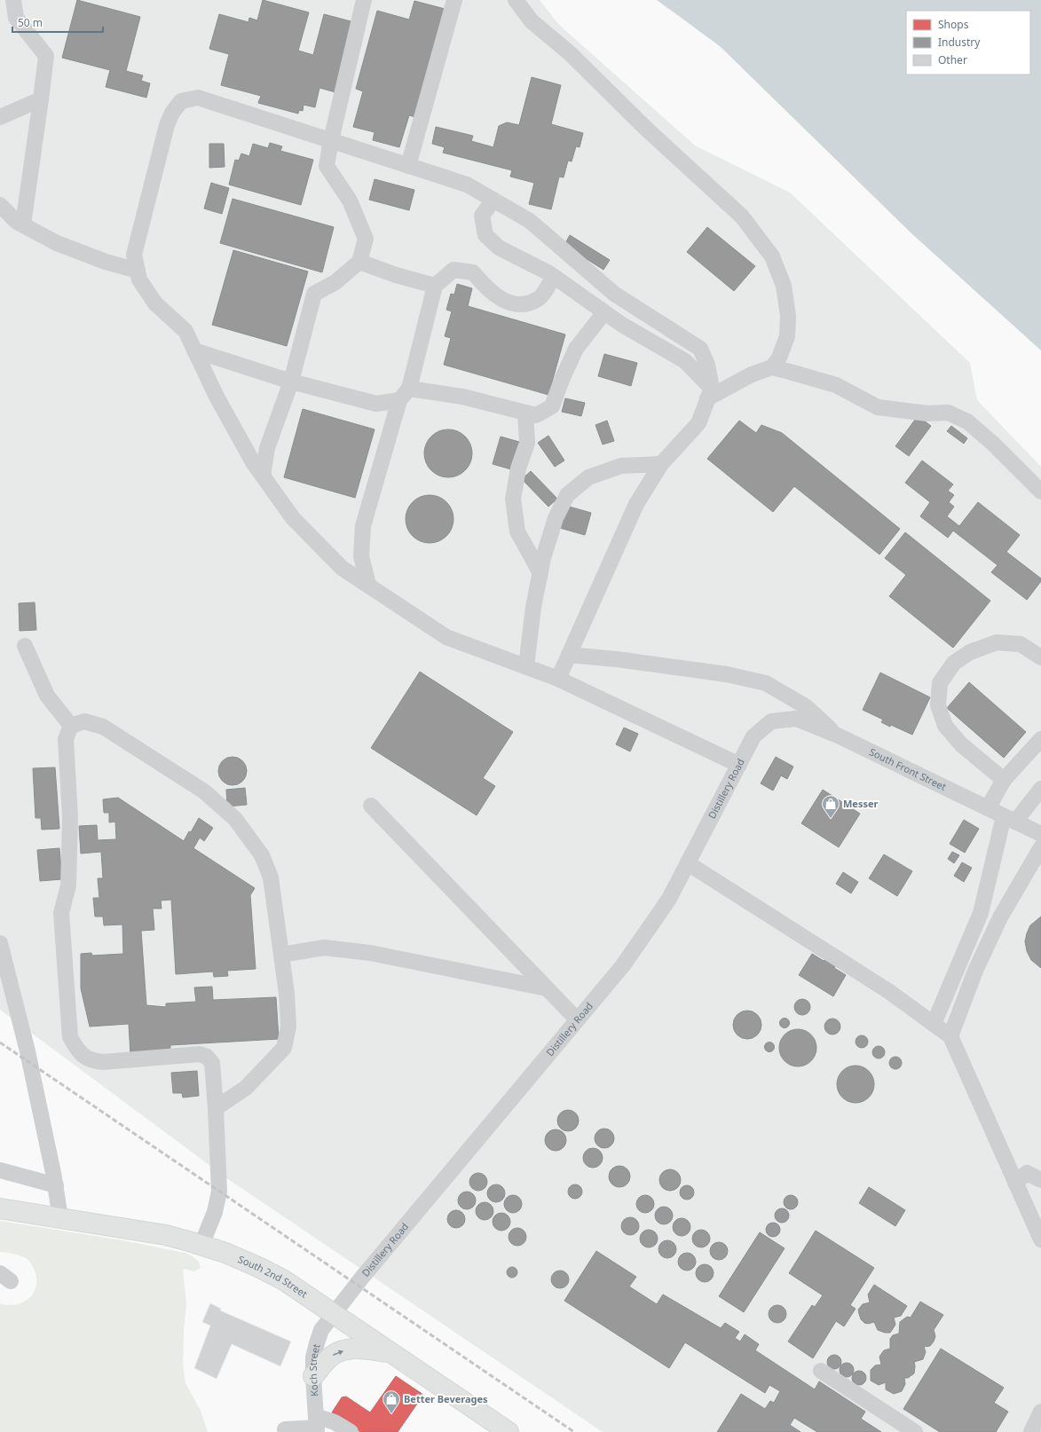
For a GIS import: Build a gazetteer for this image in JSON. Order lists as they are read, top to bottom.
{
  "streets": {
    "main road": ["South 2nd Street"],
    "street": ["South Front Street", "Distillery Road", "Koch Street"]
  },
  "crossings": [
    ["South Front Street", "Distillery Road"],
    ["Distillery Road", "South 2nd Street"],
    ["Distillery Road", "Koch Street"],
    ["South 2nd Street", "Koch Street"]
  ],
  "places": {
    "shop": ["Messer", "Better Beverages"]
  },
  "legend": ["Shops", "Industry", "Other"],
  "scale_bar": "50 m"
}
